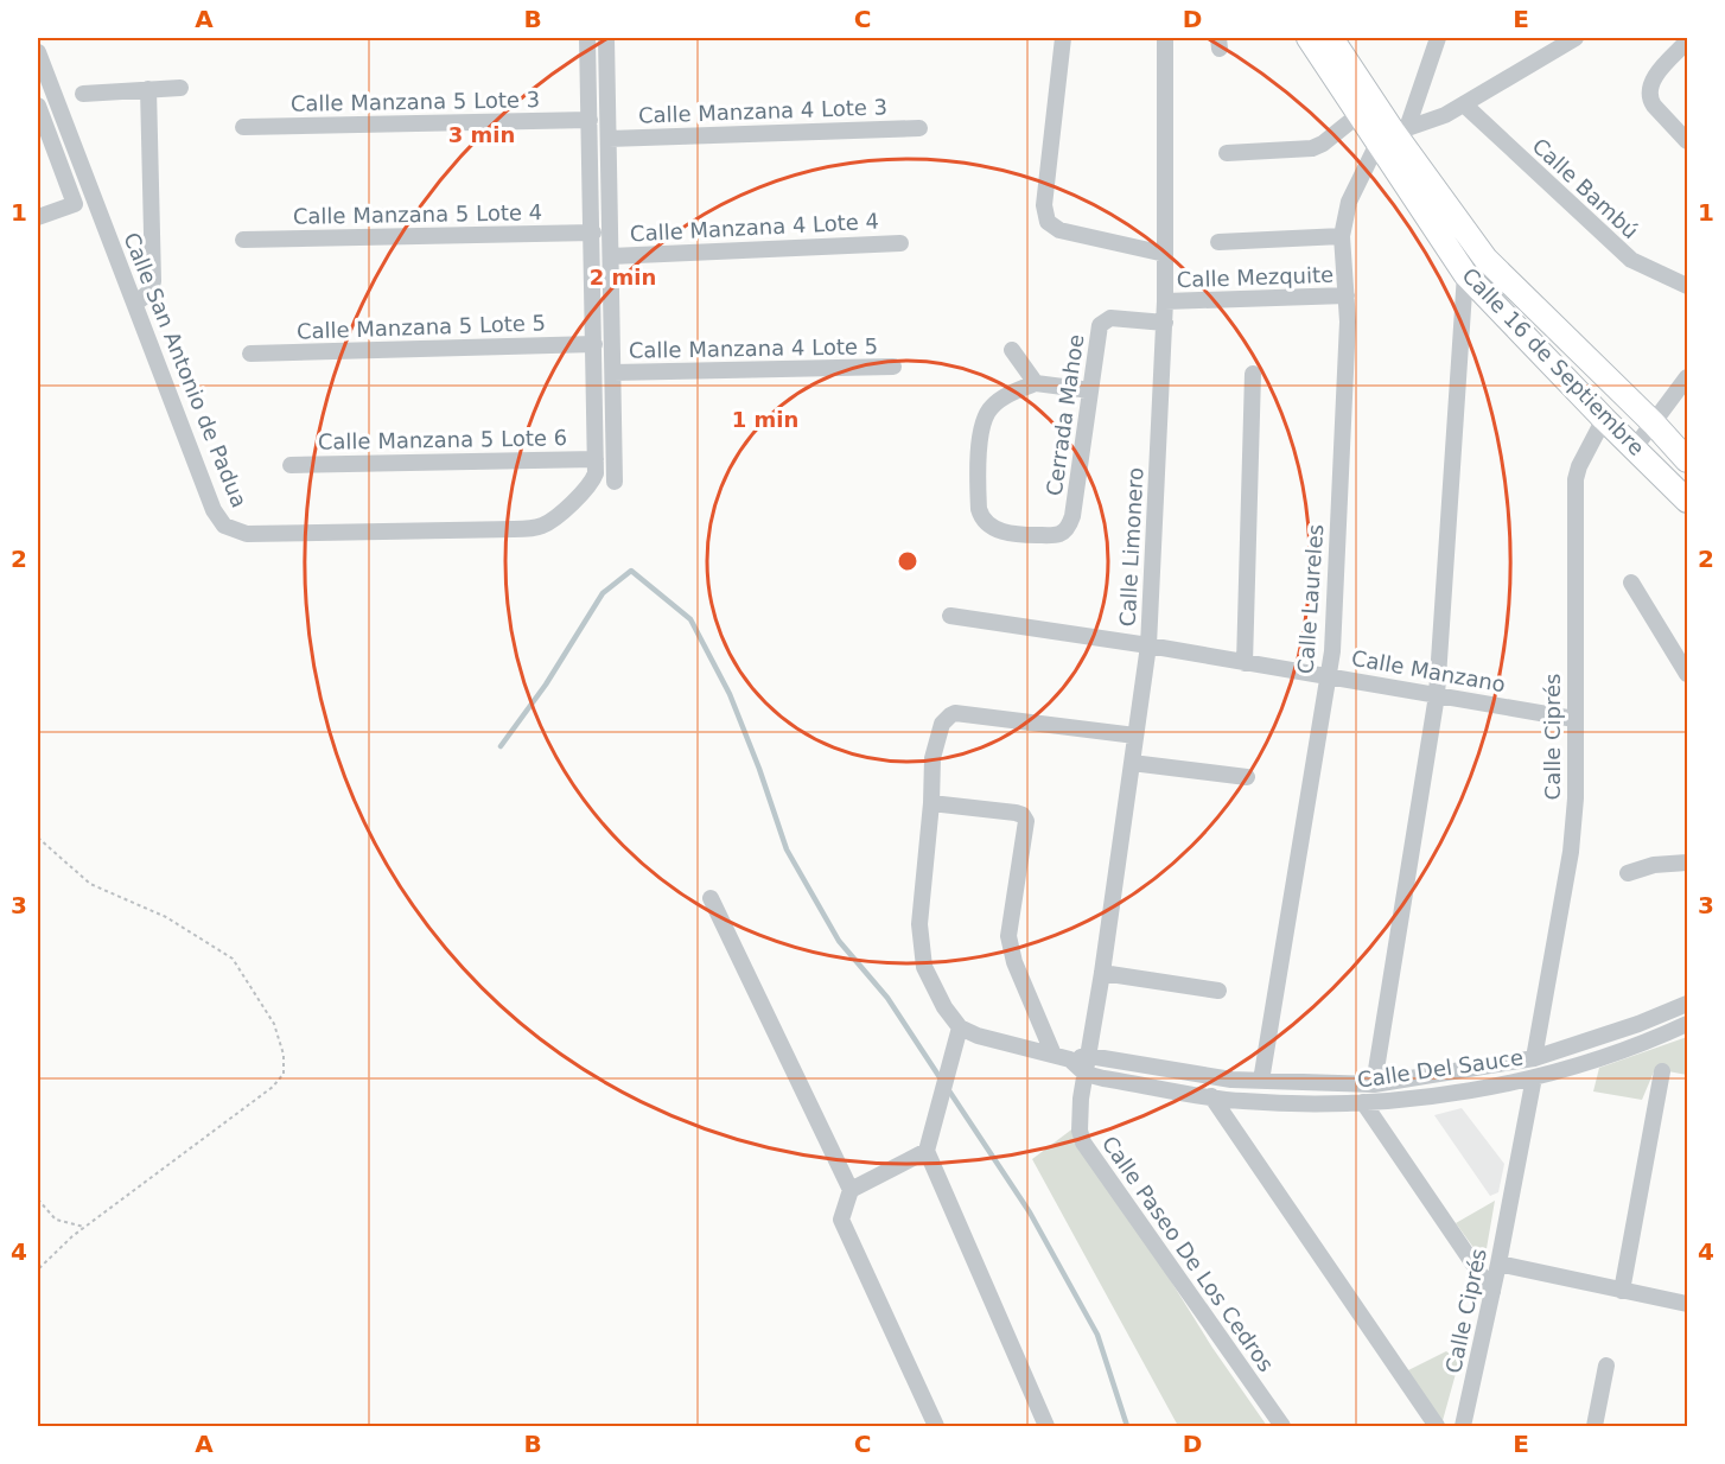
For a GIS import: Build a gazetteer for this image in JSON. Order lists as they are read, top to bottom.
{
  "streets": {
    "main road": ["Calle 16 de Septiembre"],
    "street": [
      "Calle Manzana 5 Lote 3",
      "Calle Manzana 4 Lote 3",
      "Calle Bambú",
      "Calle Manzana 5 Lote 4",
      "Calle Manzana 4 Lote 4",
      "Calle Mezquite",
      "Calle Manzana 5 Lote 5",
      "Calle Manzana 4 Lote 5",
      "Calle San Antonio de Padua",
      "Cerrada Mahoe",
      "Calle Manzana 5 Lote 6",
      "Calle Limonero",
      "Calle Laureles",
      "Calle Manzano",
      "Calle Ciprés",
      "Calle Del Sauce",
      "Calle Paseo De Los Cedros"
    ]
  },
  "crossings": [
    ["Calle Manzana 5 Lote 3", "Calle San Antonio de Padua"],
    ["Calle Manzana 5 Lote 4", "Calle San Antonio de Padua"],
    ["Calle Mezquite", "Calle Limonero"],
    ["Calle Mezquite", "Calle Laureles"],
    ["Calle Manzana 5 Lote 5", "Calle San Antonio de Padua"],
    ["Calle 16 de Septiembre", "Calle Laureles"],
    ["Calle 16 de Septiembre", "Calle Ciprés"],
    ["Calle San Antonio de Padua", "Calle Manzana 5 Lote 6"],
    ["Cerrada Mahoe", "Calle Limonero"],
    ["Calle Limonero", "Calle Manzano"],
    ["Calle Limonero", "Calle Del Sauce"],
    ["Calle Limonero", "Calle Paseo De Los Cedros"],
    ["Calle Laureles", "Calle Manzano"],
    ["Calle Laureles", "Calle Del Sauce"],
    ["Calle Manzano", "Calle Ciprés"],
    ["Calle Ciprés", "Calle Del Sauce"],
    ["Calle Del Sauce", "Calle Paseo De Los Cedros"]
  ],
  "grid": {
    "columns": [
      "A",
      "B",
      "C",
      "D",
      "E"
    ],
    "rows": [
      "1",
      "2",
      "3",
      "4"
    ]
  },
  "rings": ["3 min", "2 min", "1 min"]
}
